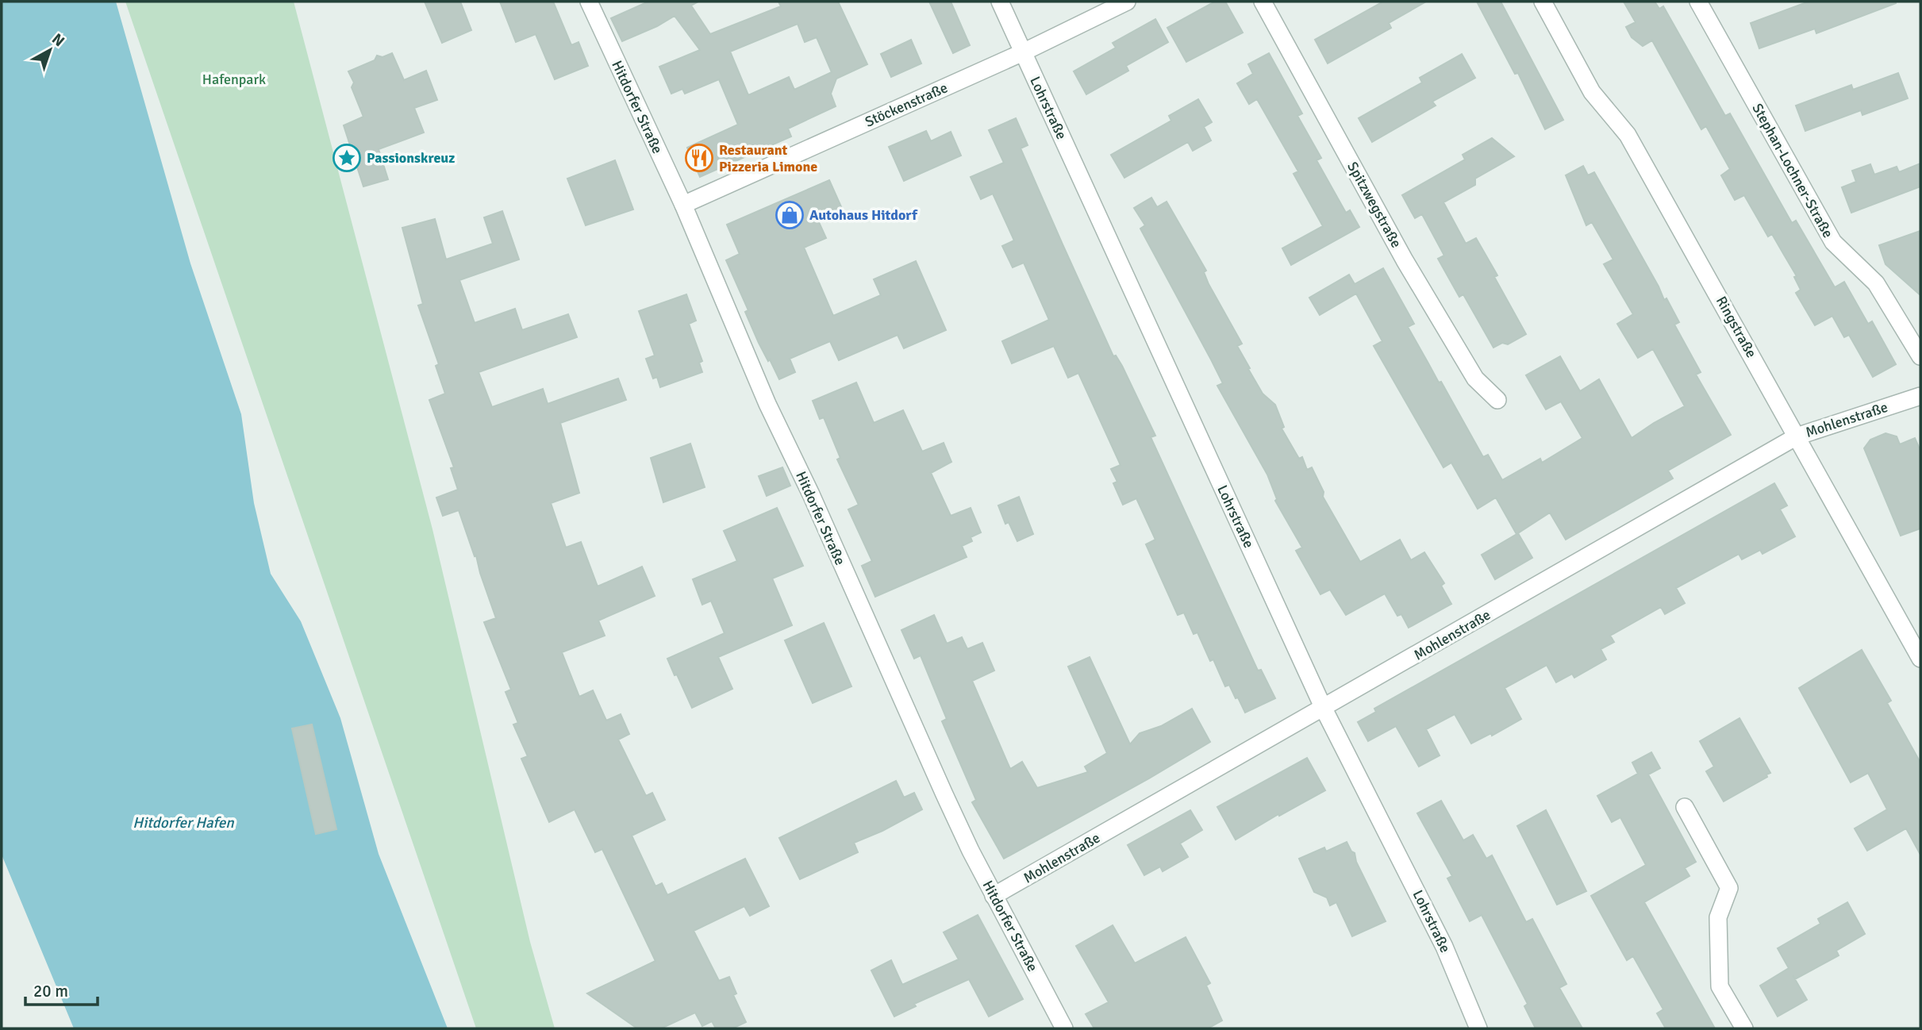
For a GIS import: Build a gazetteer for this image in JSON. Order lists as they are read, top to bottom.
{
  "streets": {
    "street": [
      "Stöckenstraße",
      "Hitdorfer Straße",
      "Lohrstraße",
      "Stephan-Lochner-Straße",
      "Spitzwegstraße",
      "Ringstraße",
      "Mohlenstraße"
    ]
  },
  "crossings": [
    ["Stöckenstraße", "Hitdorfer Straße"],
    ["Stöckenstraße", "Lohrstraße"],
    ["Hitdorfer Straße", "Mohlenstraße"],
    ["Lohrstraße", "Mohlenstraße"],
    ["Ringstraße", "Mohlenstraße"]
  ],
  "water": ["Hitdorfer Hafen"],
  "parks": ["Hafenpark"],
  "places": {
    "place": ["Passionskreuz"],
    "restaurant": ["Restaurant Pizzeria Limone"],
    "shop": ["Autohaus Hitdorf"]
  },
  "scale_bar": "20 m",
  "north": "top right"
}
